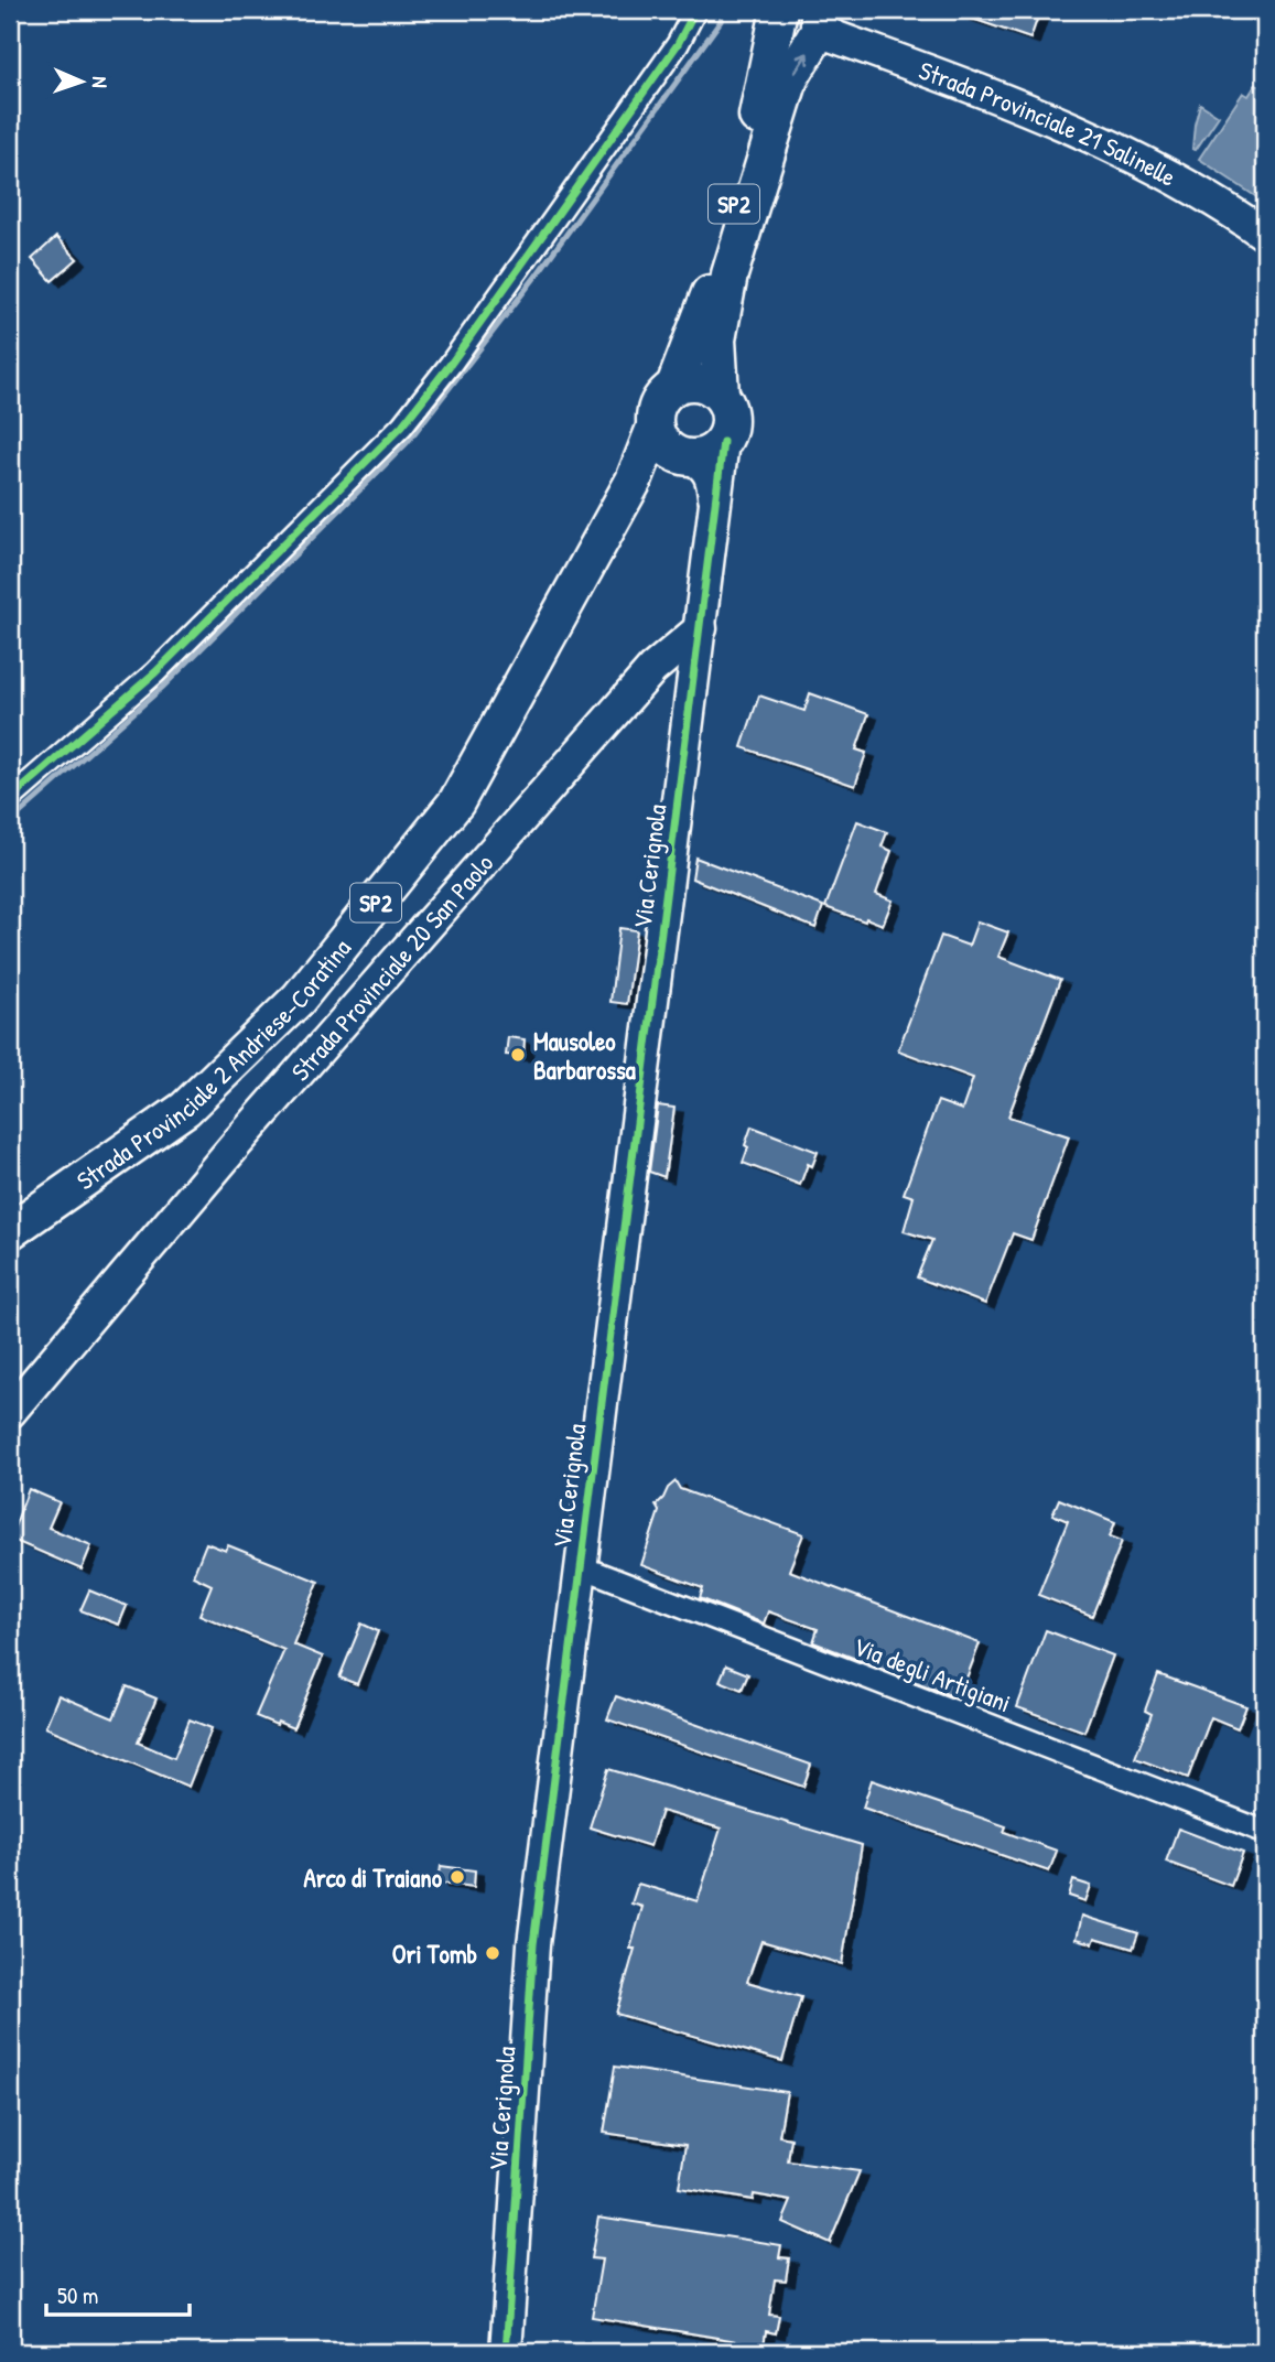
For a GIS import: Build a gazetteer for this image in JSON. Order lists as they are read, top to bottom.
{
  "streets": {
    "main road": ["SP2", "Strada Provinciale 2 Andriese-Coratina"],
    "street": [
      "Strada Provinciale 21 Salinelle",
      "Via Cerignola",
      "Strada Provinciale 20 San Paolo",
      "Via degli Artigiani"
    ]
  },
  "crossings": [
    ["Strada Provinciale 21 Salinelle", "SP2"],
    ["SP2", "Strada Provinciale 2 Andriese-Coratina"],
    ["Via Cerignola", "Strada Provinciale 20 San Paolo"],
    ["Via Cerignola", "Via degli Artigiani"]
  ],
  "places": ["Mausoleo Barbarossa", "Arco di Traiano", "Ori Tomb"],
  "scale_bar": "50 m",
  "north": "right"
}
